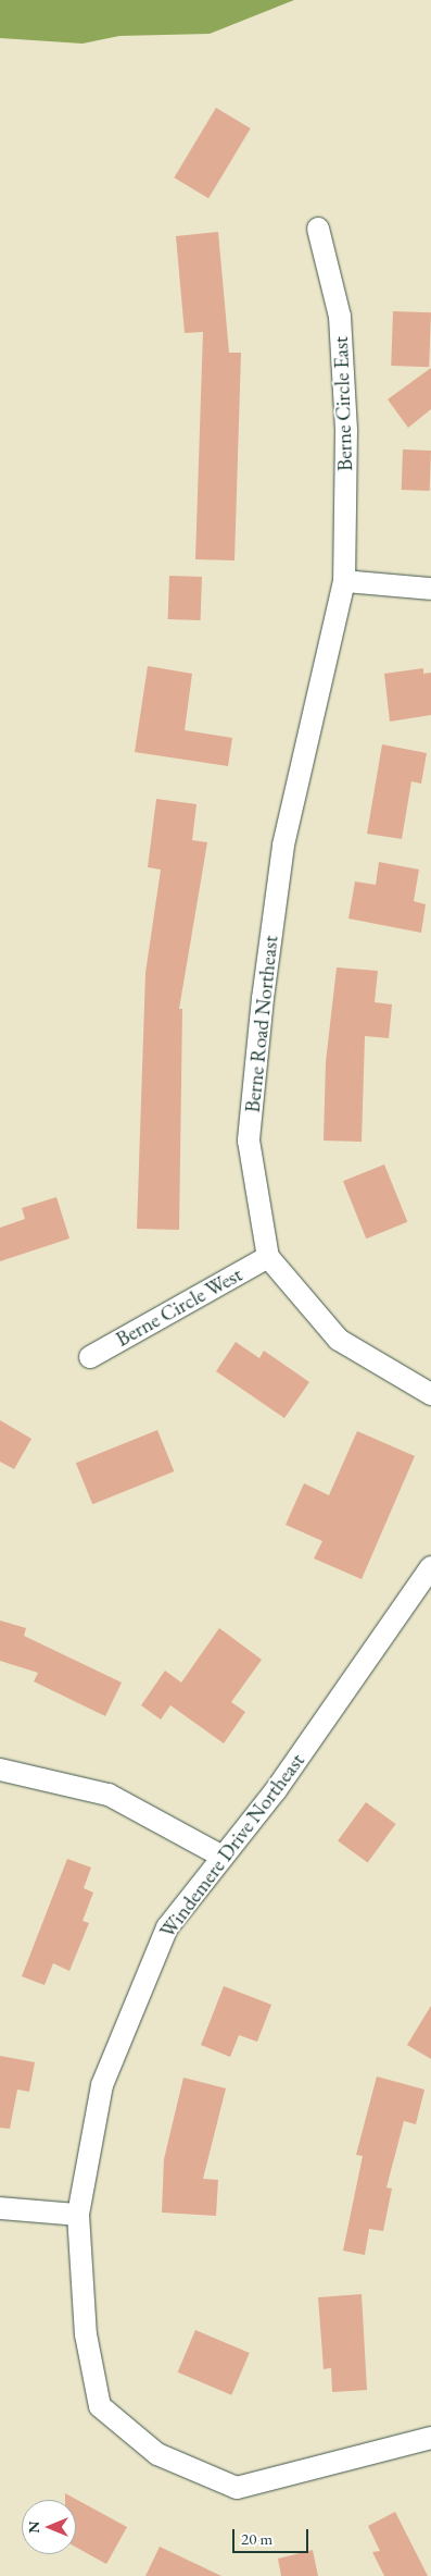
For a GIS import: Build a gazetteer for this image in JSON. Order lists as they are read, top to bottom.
{
  "streets": {
    "street": [
      "Berne Circle East",
      "Berne Road Northeast",
      "Berne Circle West",
      "Windemere Drive Northeast"
    ]
  },
  "crossings": [
    ["Berne Circle East", "Berne Road Northeast"],
    ["Berne Road Northeast", "Berne Circle West"]
  ],
  "scale_bar": "20 m",
  "north": "left"
}
